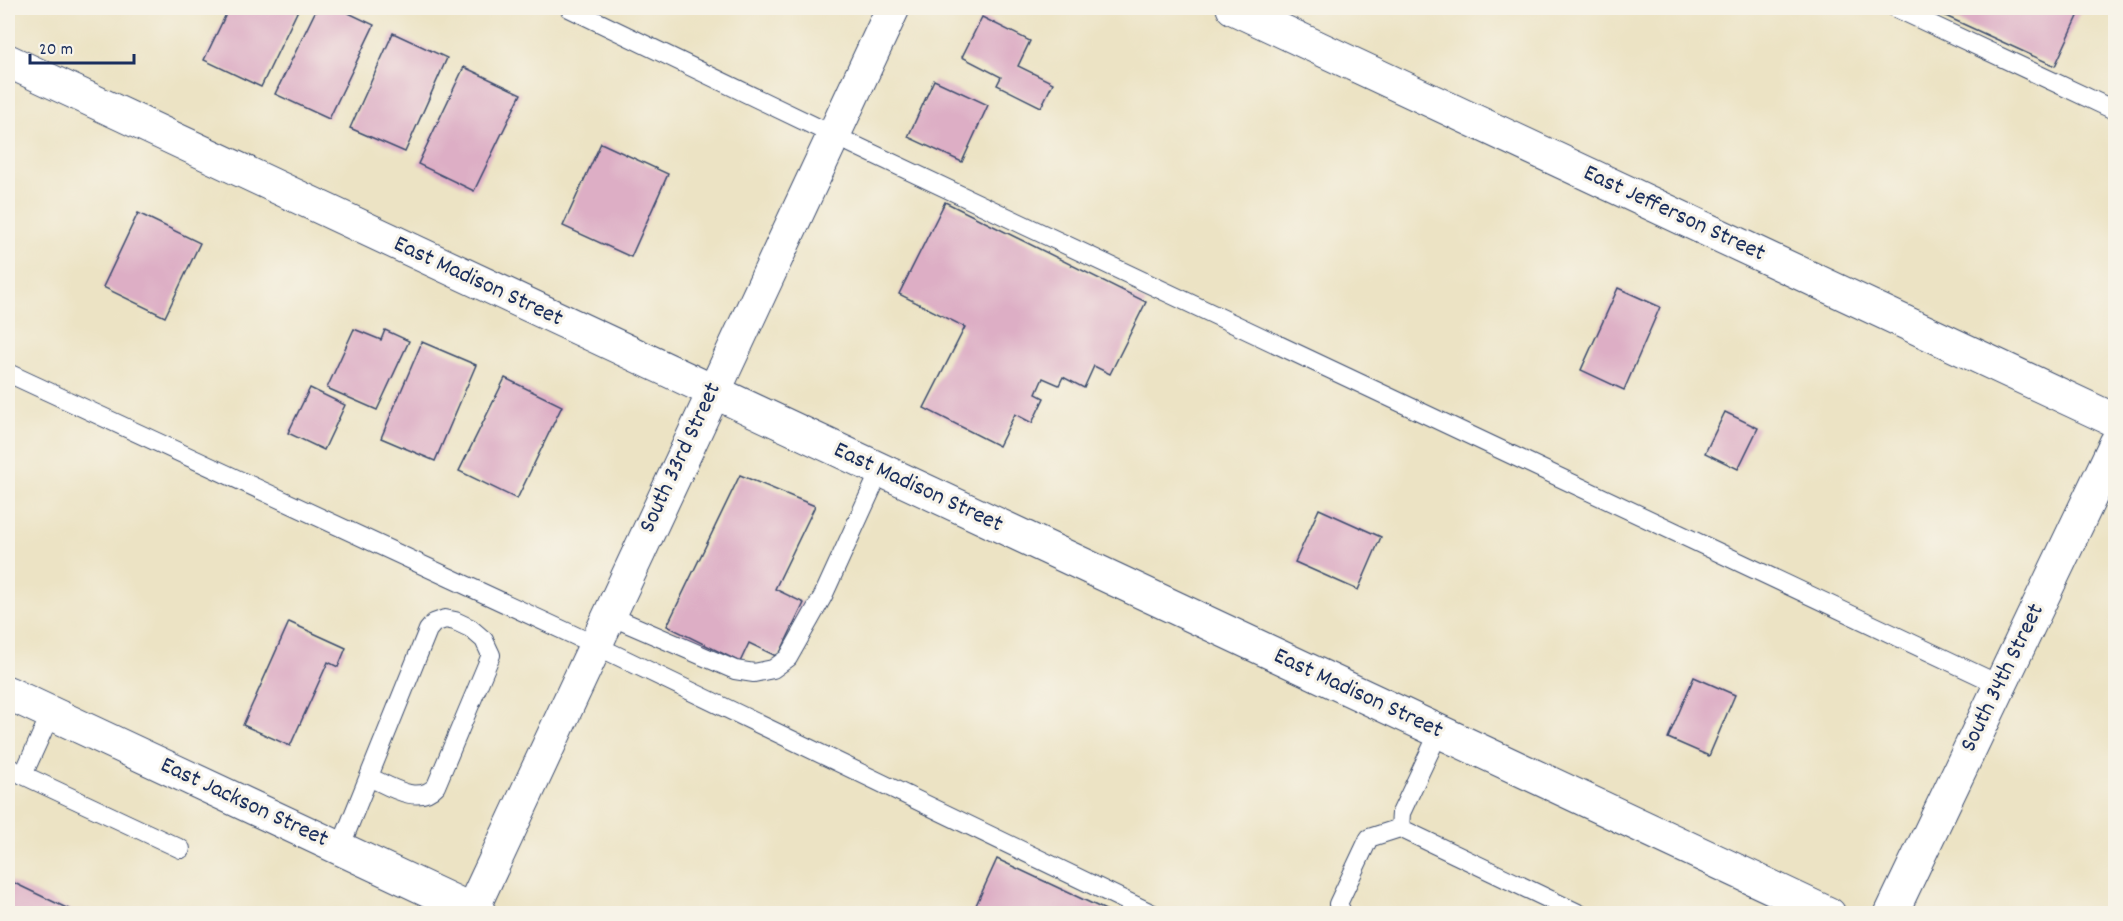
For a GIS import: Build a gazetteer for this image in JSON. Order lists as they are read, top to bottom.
{
  "streets": {
    "street": [
      "East Jefferson Street",
      "East Madison Street",
      "South 33rd Street",
      "South 34th Street",
      "East Jackson Street"
    ]
  },
  "crossings": [
    ["East Madison Street", "South 33rd Street"],
    ["South 33rd Street", "East Jackson Street"]
  ],
  "scale_bar": "20 m"
}
